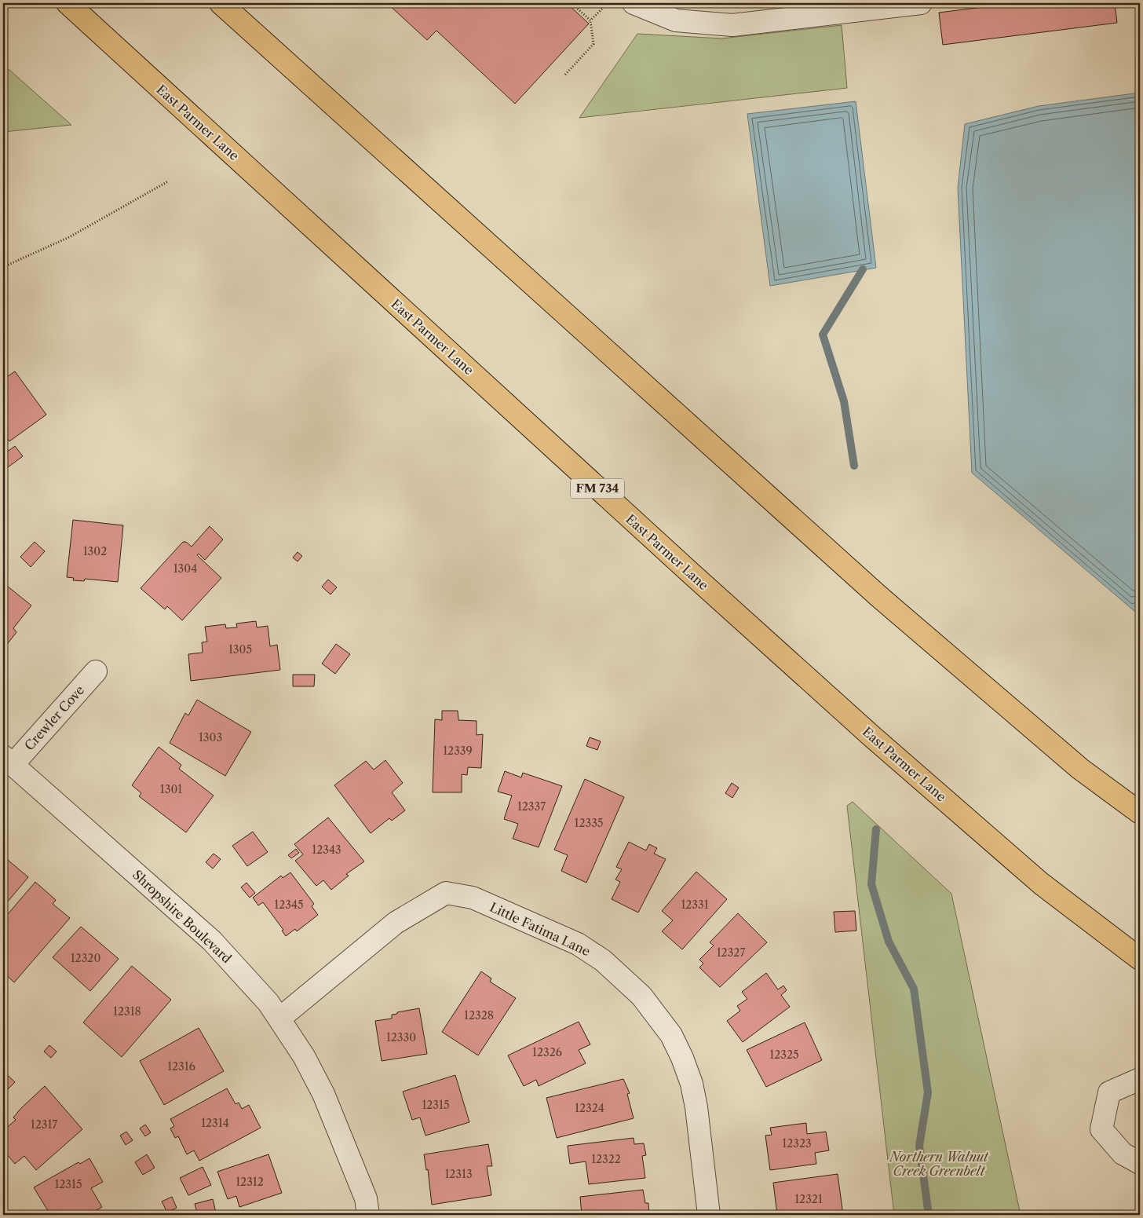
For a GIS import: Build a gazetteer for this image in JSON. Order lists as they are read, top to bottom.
{
  "streets": {
    "main road": ["East Parmer Lane", "FM 734"],
    "street": ["Crewler Cove", "Shropshire Boulevard", "Little Fatima Lane"]
  },
  "crossings": [
    ["Crewler Cove", "Shropshire Boulevard"],
    ["Shropshire Boulevard", "Little Fatima Lane"]
  ],
  "parks": ["Northern Walnut Creek Greenbelt"],
  "house_numbers": [
    "1302",
    "1304",
    "1305",
    "1303",
    "12339",
    "1301",
    "12337",
    "12335",
    "12343",
    "12345",
    "12331",
    "12327",
    "12320",
    "12318",
    "12328",
    "12330",
    "12326",
    "12325",
    "12316",
    "12315",
    "12324",
    "12314",
    "12317",
    "12323",
    "12322",
    "12313",
    "12312",
    "12315",
    "12321"
  ]
}
